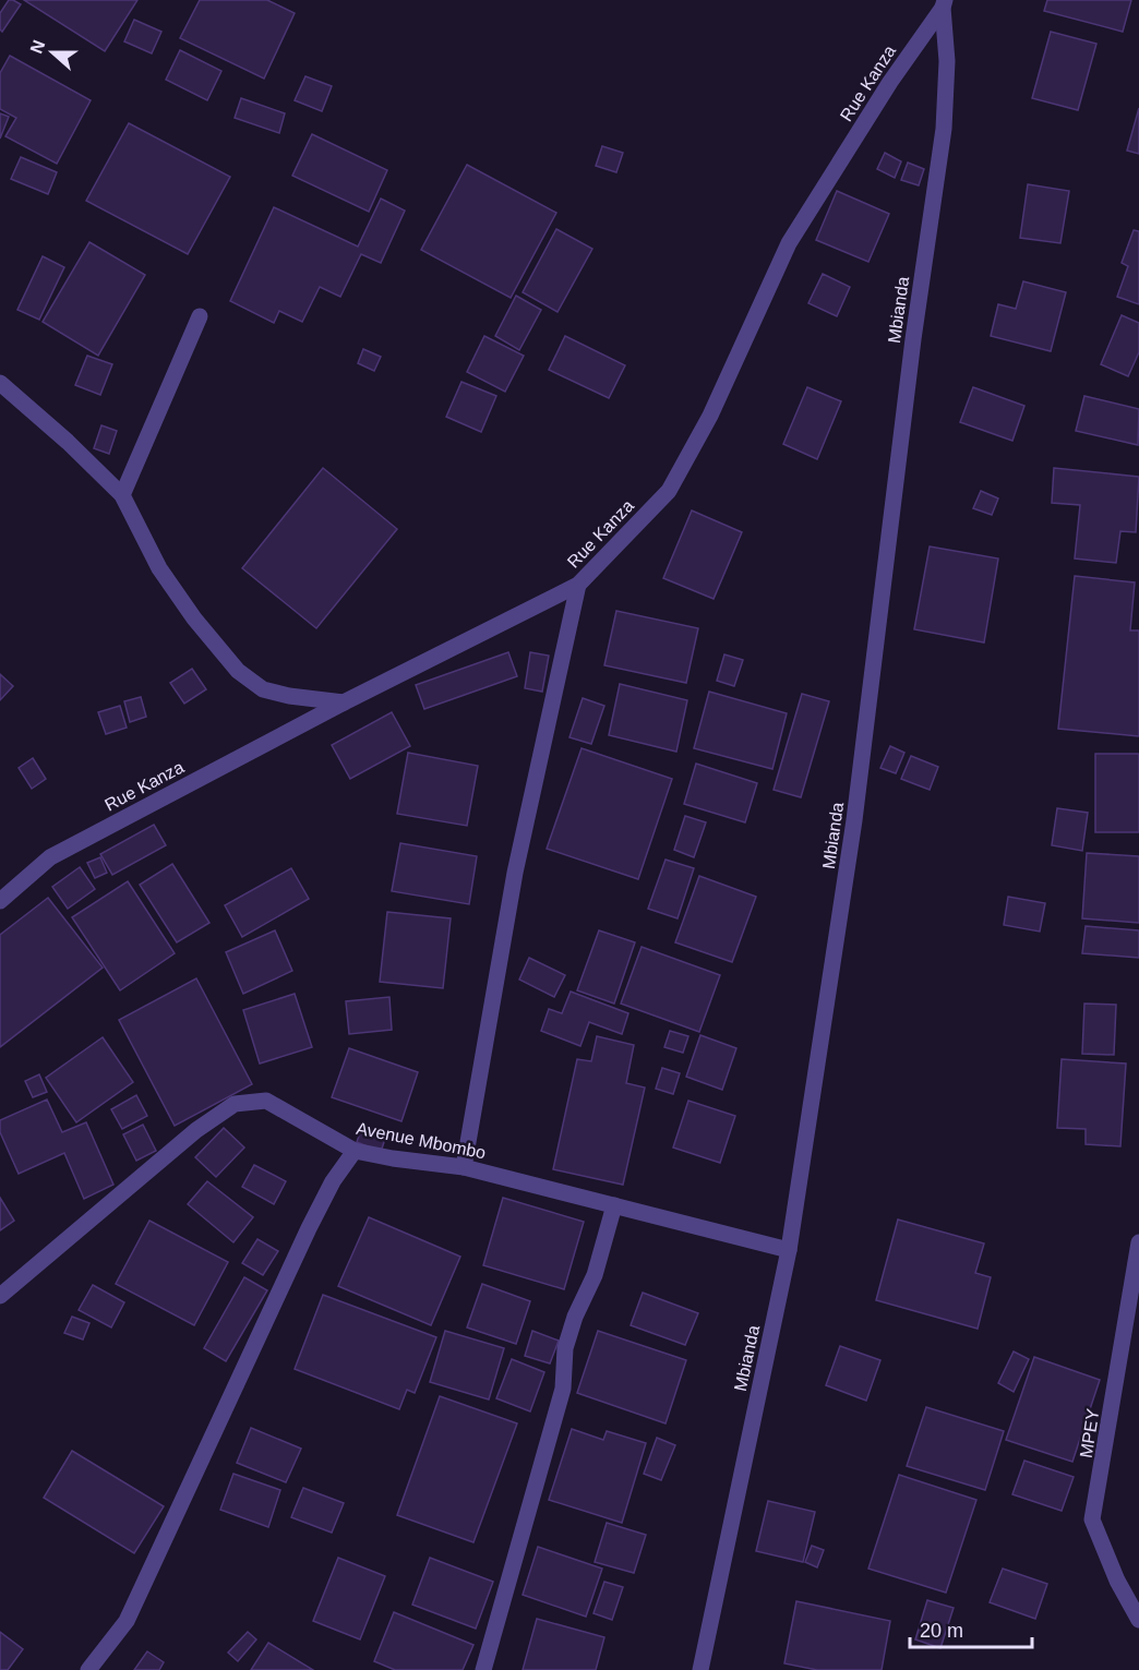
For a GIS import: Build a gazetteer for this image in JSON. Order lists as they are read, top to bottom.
{
  "streets": {
    "street": [
      "Rue Kanza",
      "Mbianda",
      "Avenue Mbombo",
      "MPEY"
    ]
  },
  "crossings": [
    ["Rue Kanza", "Mbianda"],
    ["Mbianda", "Avenue Mbombo"]
  ],
  "scale_bar": "20 m",
  "north": "left"
}
